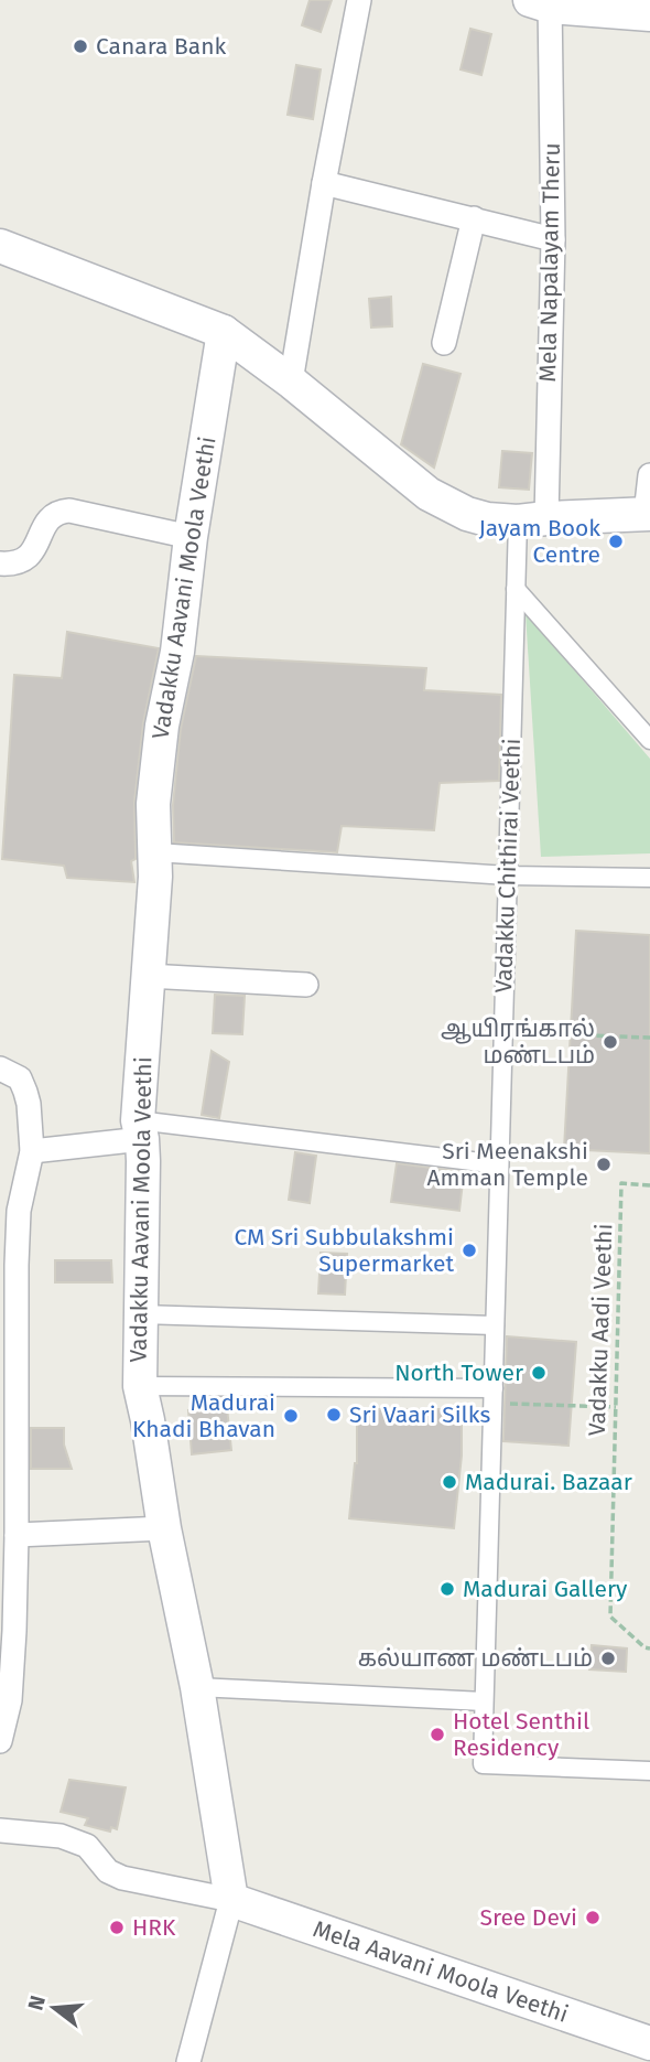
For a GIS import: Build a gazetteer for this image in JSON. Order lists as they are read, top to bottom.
{
  "streets": {
    "main road": ["Vadakku Aavani Moola Veethi", "Mela Aavani Moola Veethi"],
    "street": ["Mela Napalayam Theru", "Vadakku Chithirai Veethi"],
    "path": ["Vadakku Aadi Veethi"]
  },
  "crossings": [
    ["Mela Napalayam Theru", "Vadakku Chithirai Veethi"],
    ["Vadakku Aavani Moola Veethi", "Mela Aavani Moola Veethi"]
  ],
  "places": [
    "Canara Bank",
    "Jayam Book Centre",
    "ஆயிரங்கால் மண்டபம்",
    "Sri Meenakshi Amman Temple",
    "CM Sri Subbulakshmi Supermarket",
    "North Tower",
    "Sri Vaari Silks",
    "Madurai Khadi Bhavan",
    "Madurai. Bazaar",
    "Madurai Gallery",
    "கல்யாண மண்டபம்",
    "Hotel Senthil Residency",
    "Sree Devi",
    "HRK"
  ],
  "north": "left"
}
